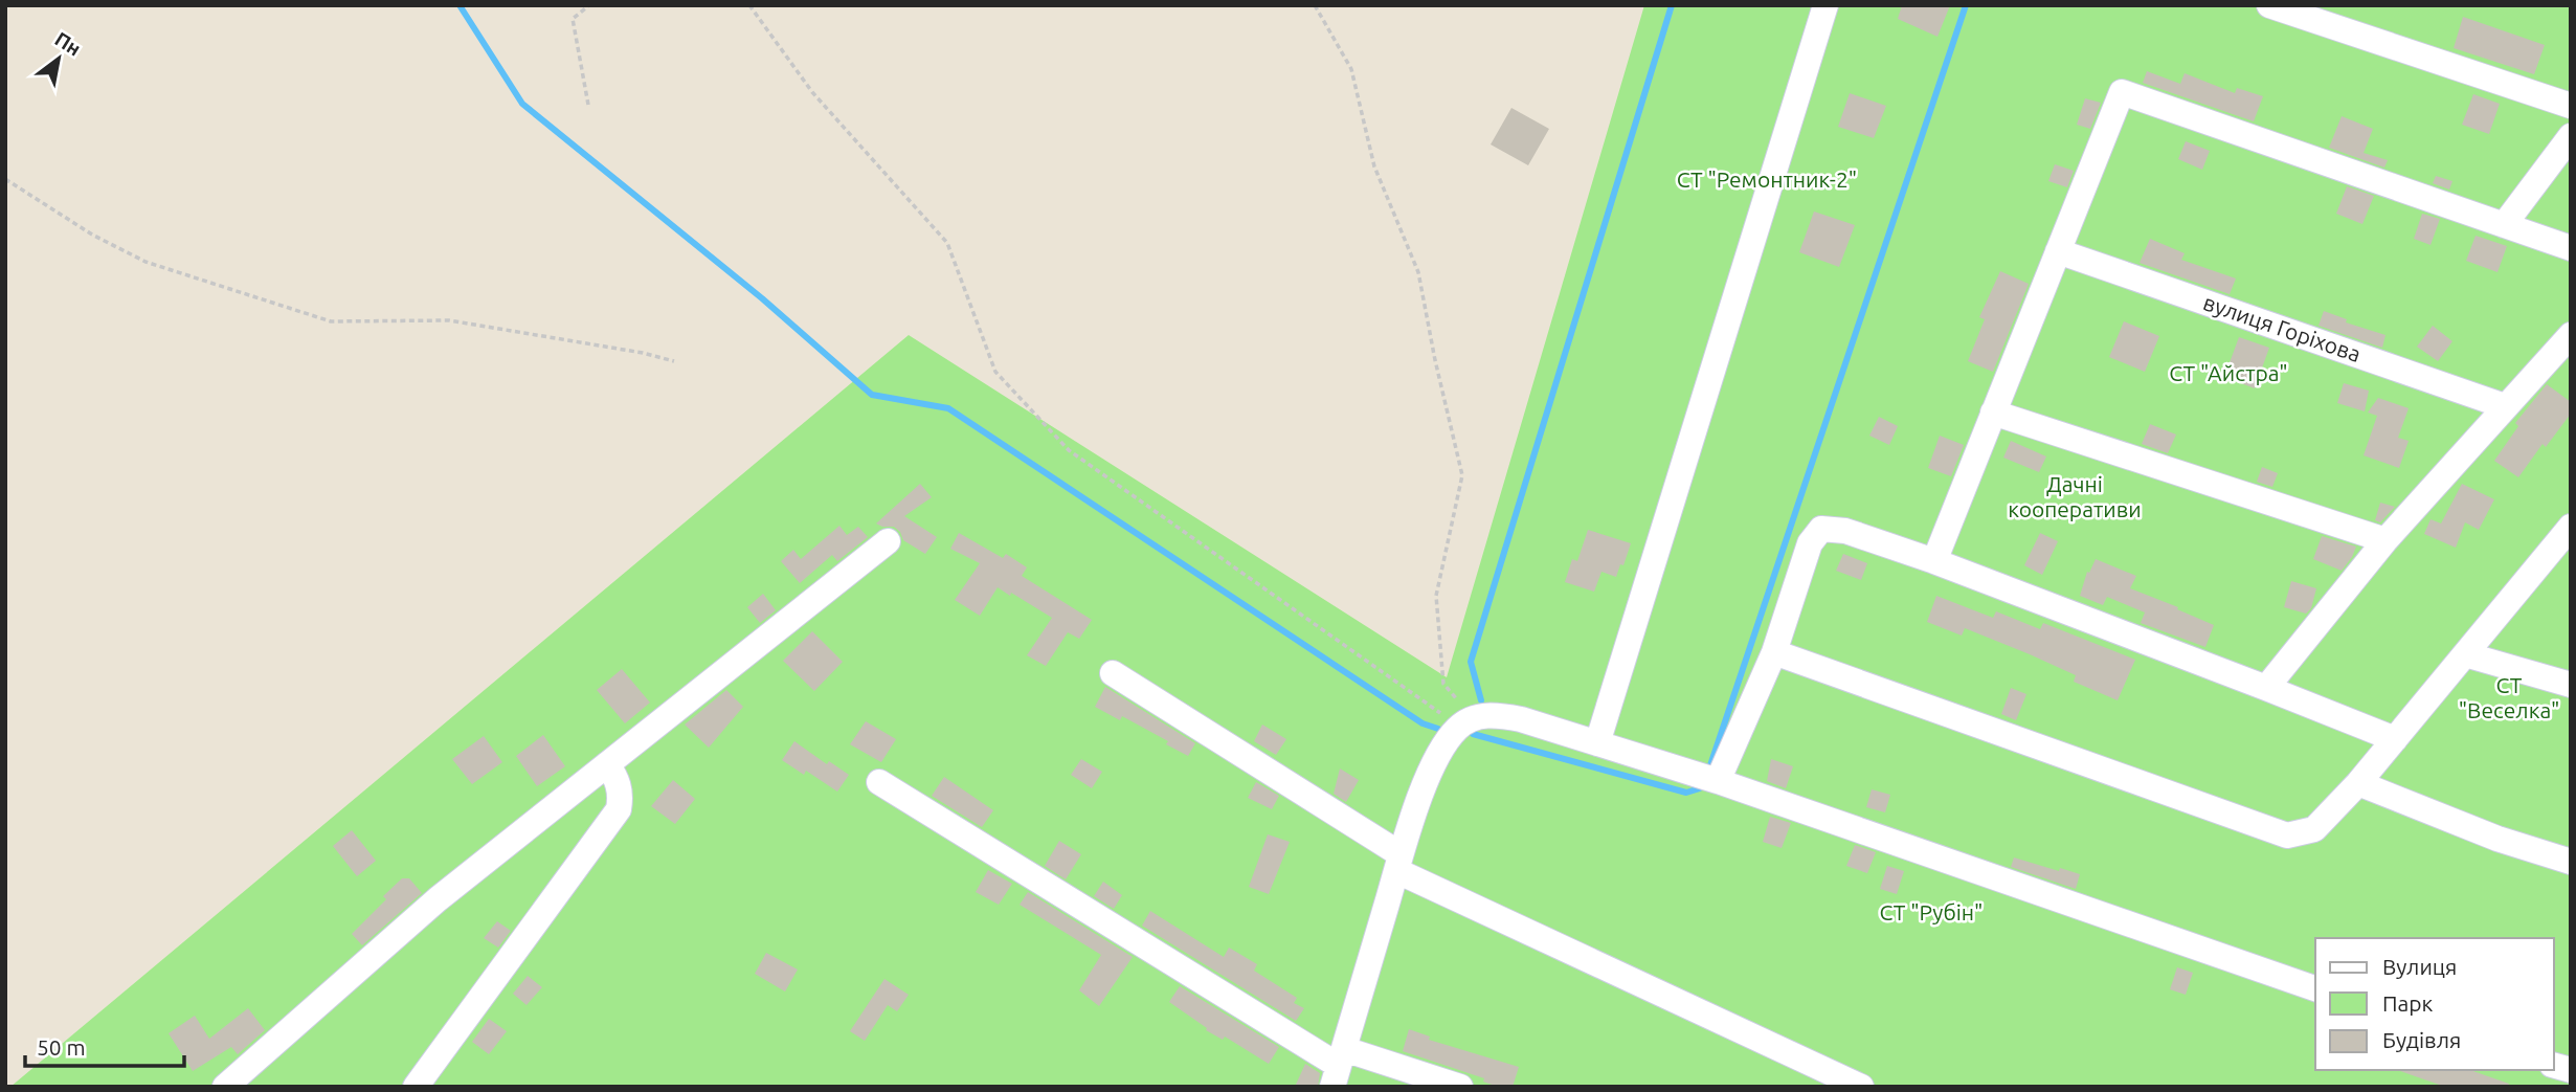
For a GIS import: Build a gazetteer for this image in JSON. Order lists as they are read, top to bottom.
{
  "streets": {
    "street": ["вулиця Горіхова"]
  },
  "parks": [
    "СТ \"Ремонтник-2\"",
    "СТ \"Айстра\"",
    "Дачні кооперативи",
    "СТ \"Веселка\"",
    "СТ \"Рубін\""
  ],
  "legend": ["Вулиця", "Парк", "Будівля"],
  "scale_bar": "50 m",
  "north": "top right"
}
